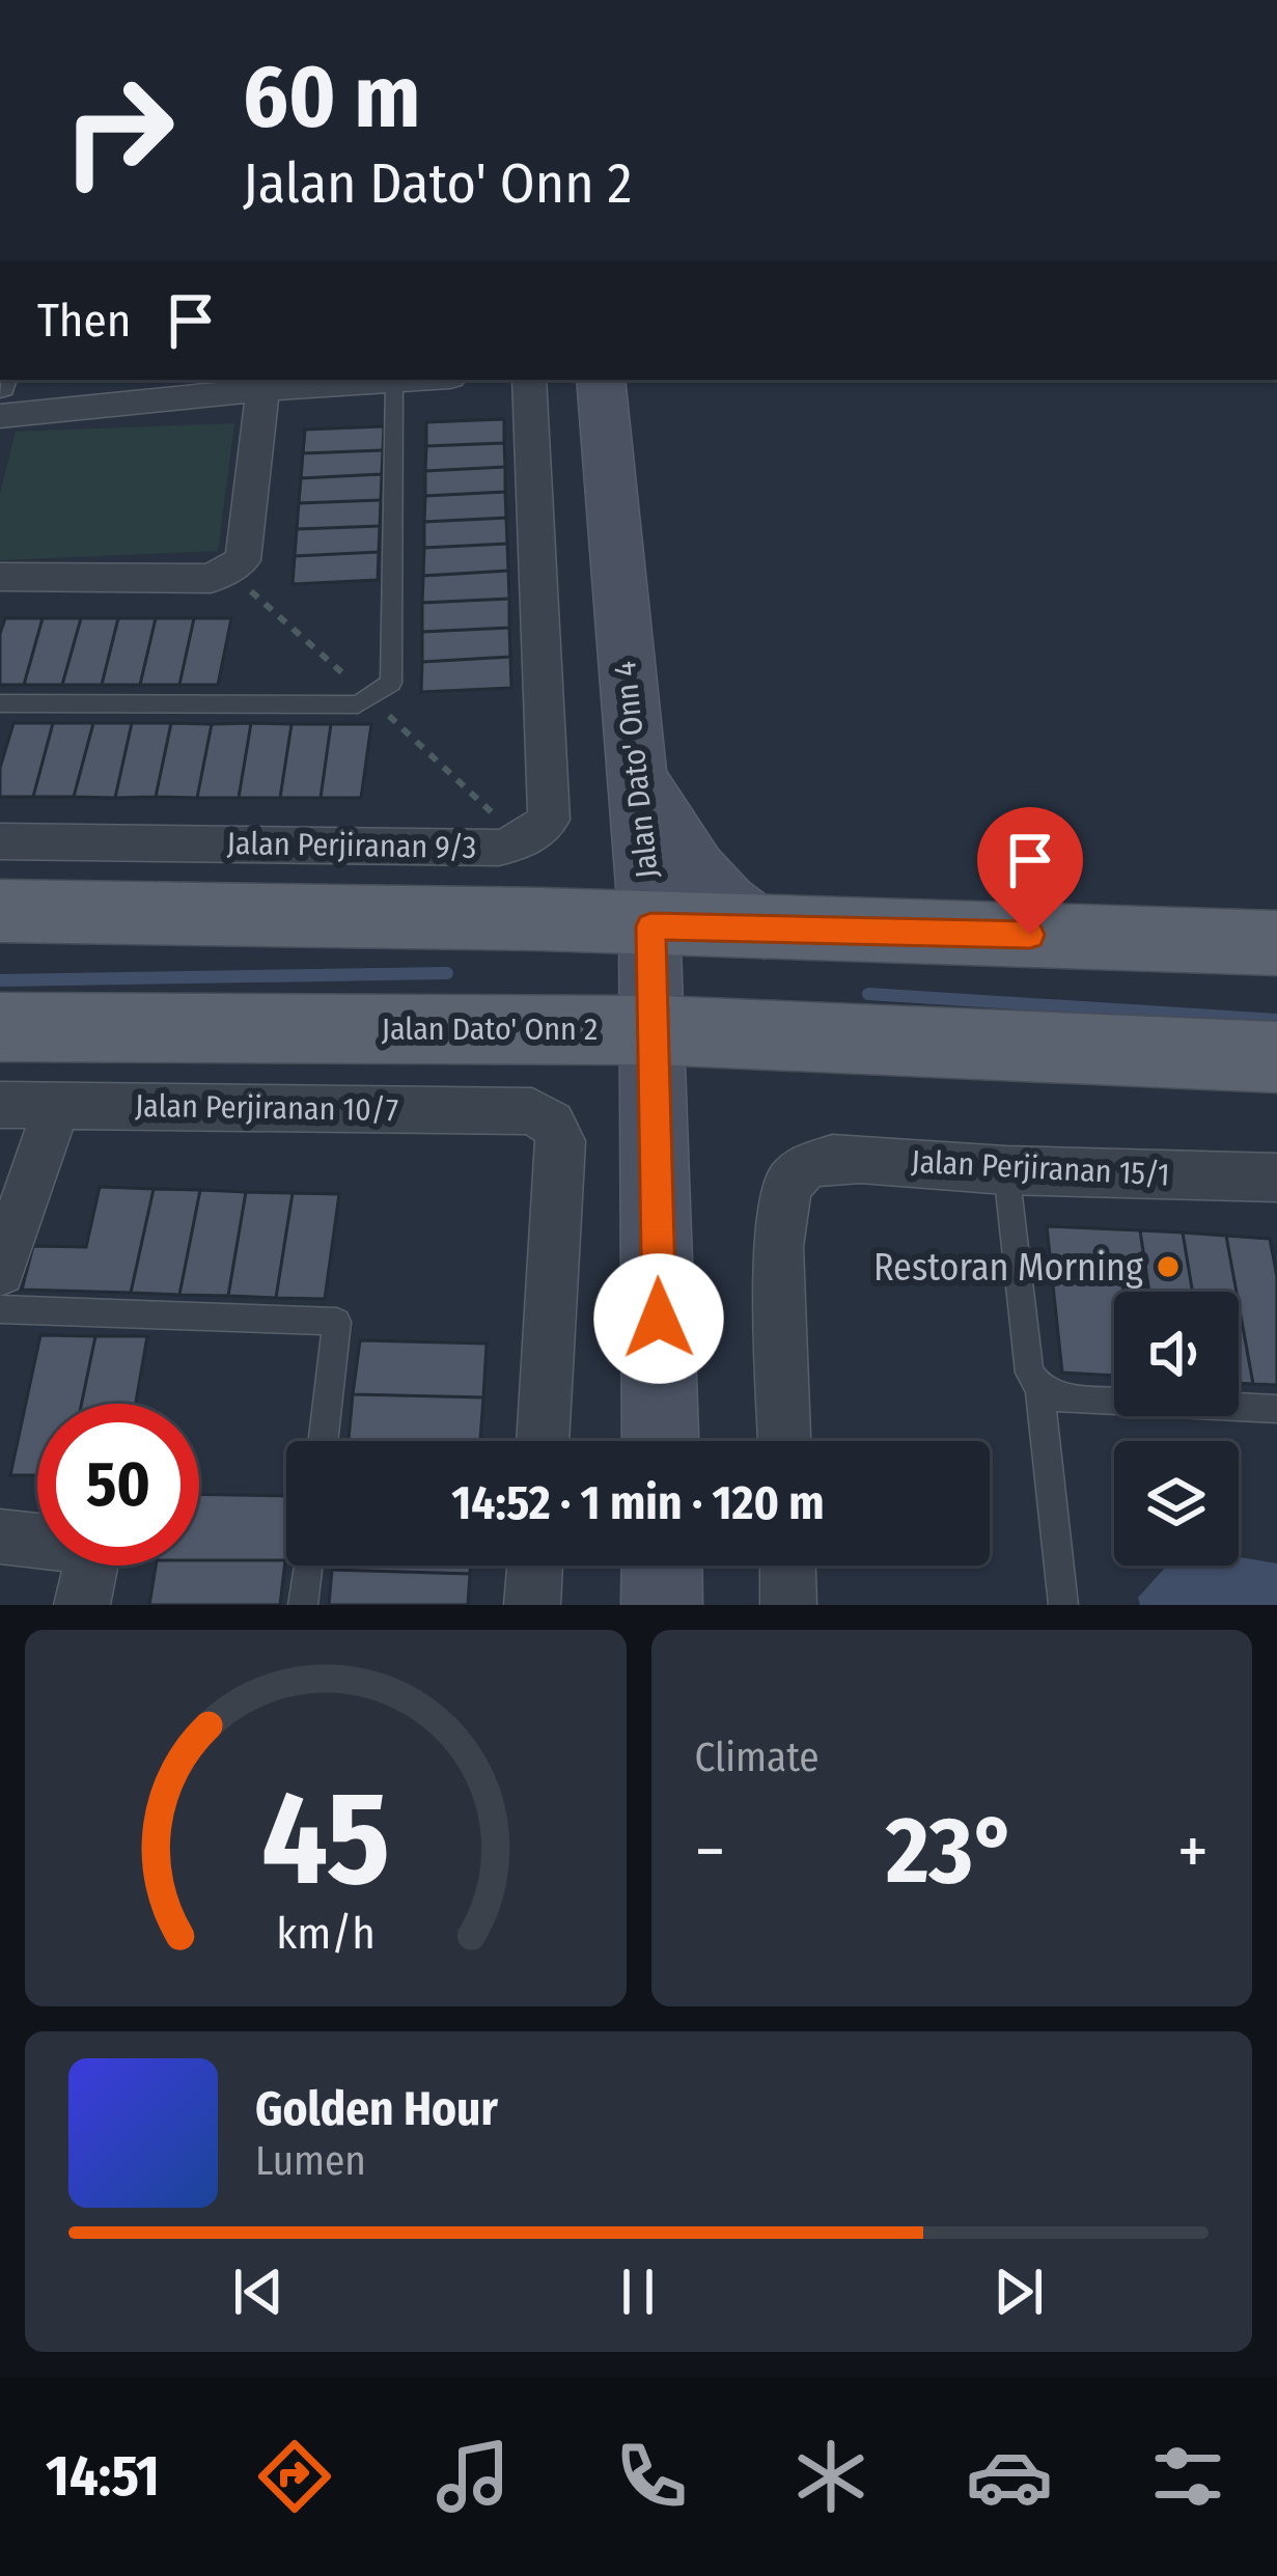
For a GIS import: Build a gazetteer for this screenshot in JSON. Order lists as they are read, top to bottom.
{
  "streets": {
    "main road": ["Jalan Dato' Onn 4", "Jalan Dato' Onn 2"],
    "street": ["Jalan Perjiranan 9/3", "Jalan Perjiranan 10/7", "Jalan Perjiranan 15/1"]
  },
  "crossings": [
    ["Jalan Dato' Onn 4", "Jalan Dato' Onn 2"]
  ],
  "places": ["Restoran Morning"],
  "page": {
    "turn": ["60 m", "Jalan Dato' Onn 2"],
    "then": "Then",
    "limit": "50",
    "trip": "14:52 · 1 min · 120 m",
    "tile": "Climate",
    "heat": ["−", "23°", "+"],
    "song": ["Golden Hour", "Lumen"],
    "tabs": "14:51",
    "gauge": ["45", "km/h"]
  }
}
